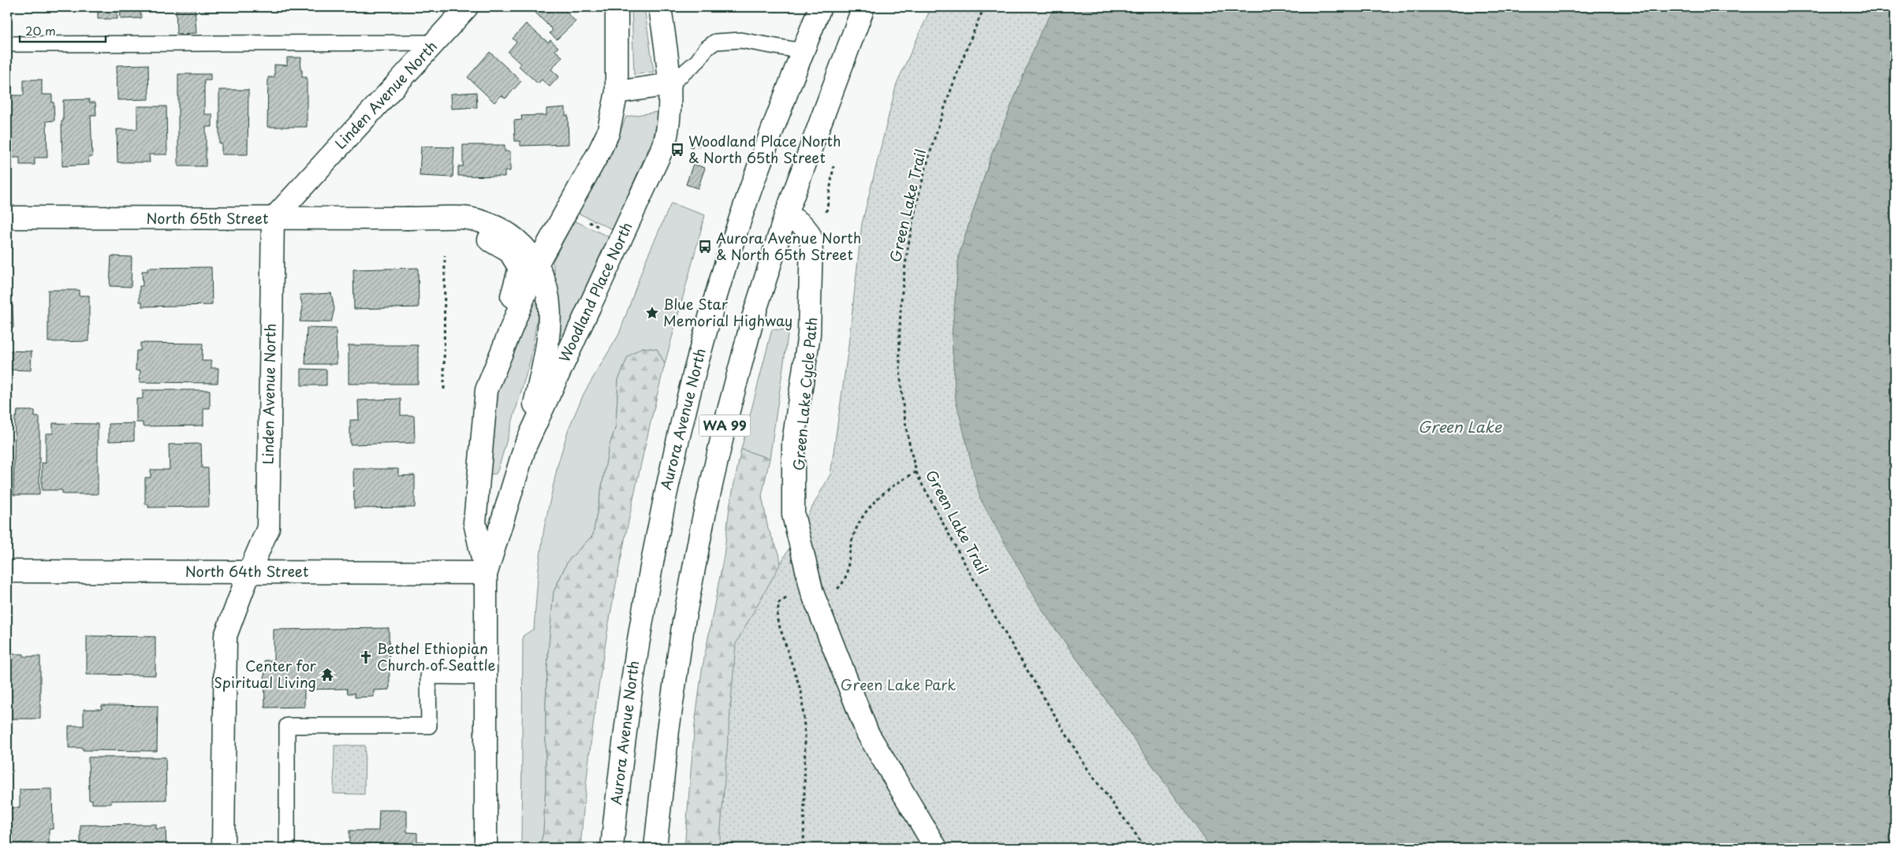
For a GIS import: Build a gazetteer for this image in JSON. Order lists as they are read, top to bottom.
{
  "streets": {
    "main road": [
      "Linden Avenue North",
      "North 65th Street",
      "Woodland Place North",
      "Aurora Avenue North",
      "WA 99",
      "North 64th Street"
    ],
    "path": ["Green Lake Trail"]
  },
  "crossings": [
    ["Linden Avenue North", "North 65th Street"],
    ["Linden Avenue North", "North 64th Street"],
    ["Woodland Place North", "North 64th Street"]
  ],
  "water": ["Green Lake"],
  "parks": ["Green Lake Park"],
  "places": {
    "bus stop": ["Woodland Place North & North 65th Street", "Aurora Avenue North & North 65th Street"],
    "place": ["Blue Star Memorial Highway"],
    "church": ["Bethel Ethiopian Church of Seattle"],
    "temple": ["Center for Spiritual Living"]
  },
  "scale_bar": "20 m"
}
